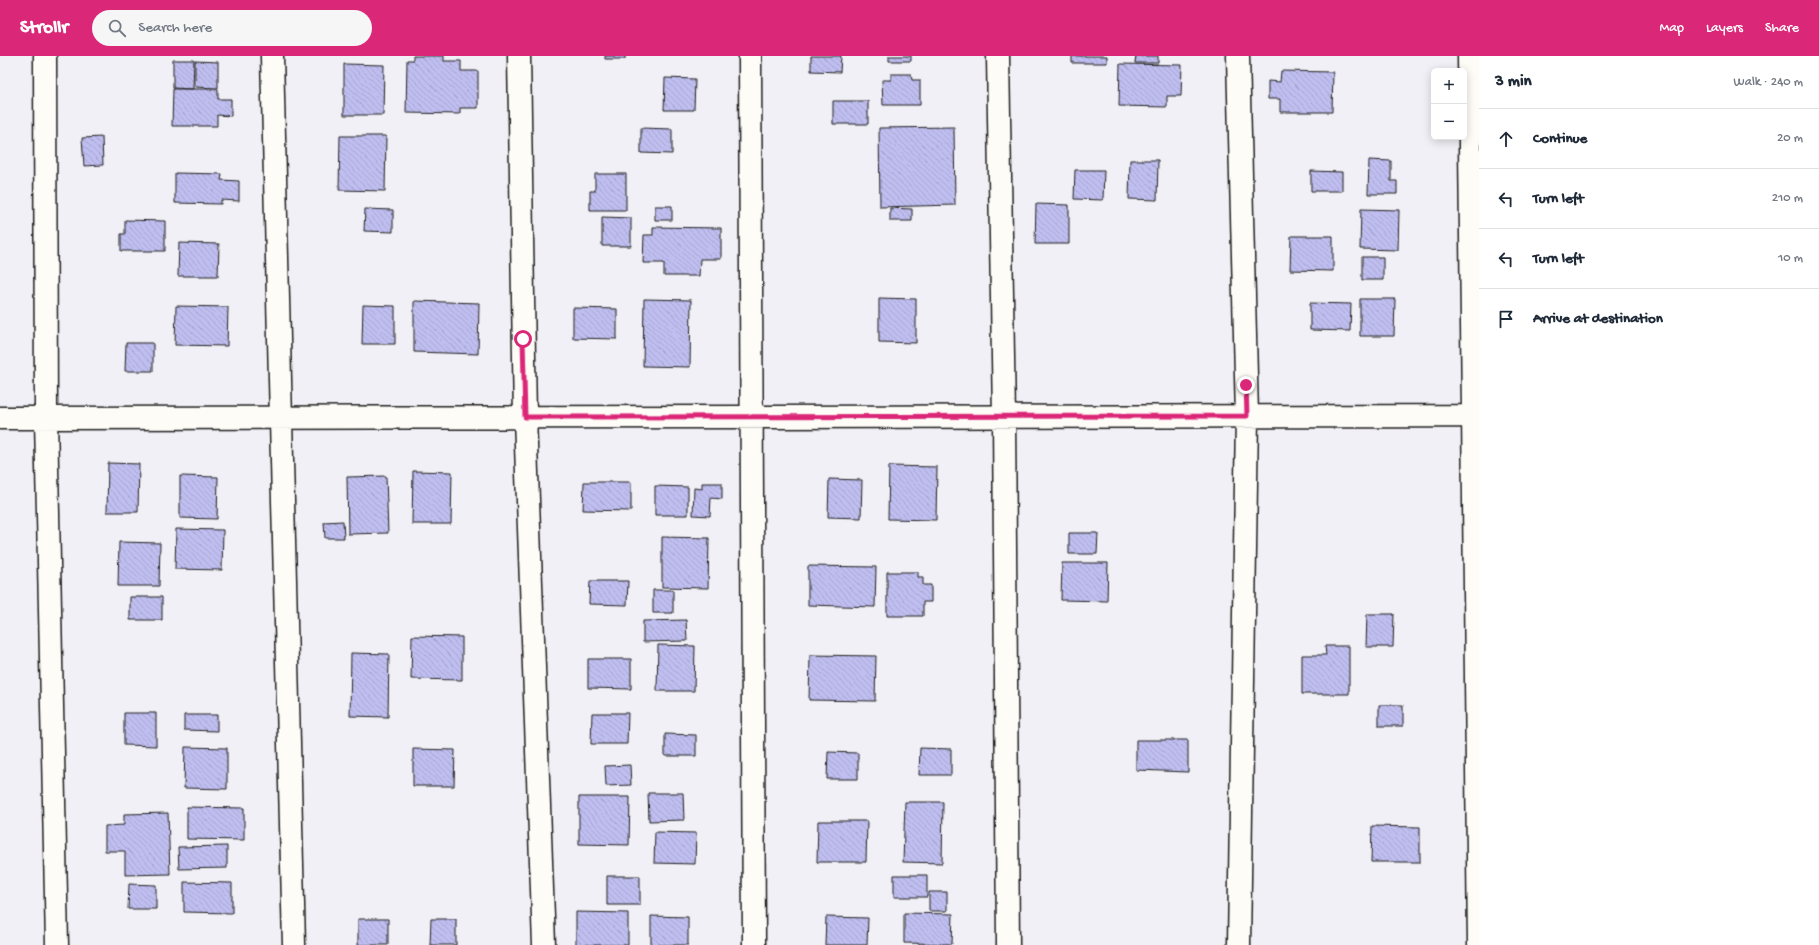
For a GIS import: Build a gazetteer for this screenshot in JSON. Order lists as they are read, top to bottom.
{
  "page": {
    "header": "Strollr",
    "search": "Search here",
    "nav": ["Map", "Layers", "Share"],
    "heading": ["3 min", "Walk · 240 m"],
    "map_buttons": ["+", "−"],
    "list": [
      ["Continue", "20 m"],
      ["Turn left", "210 m"],
      ["Turn left", "10 m"],
      "Arrive at destination"
    ]
  }
}
